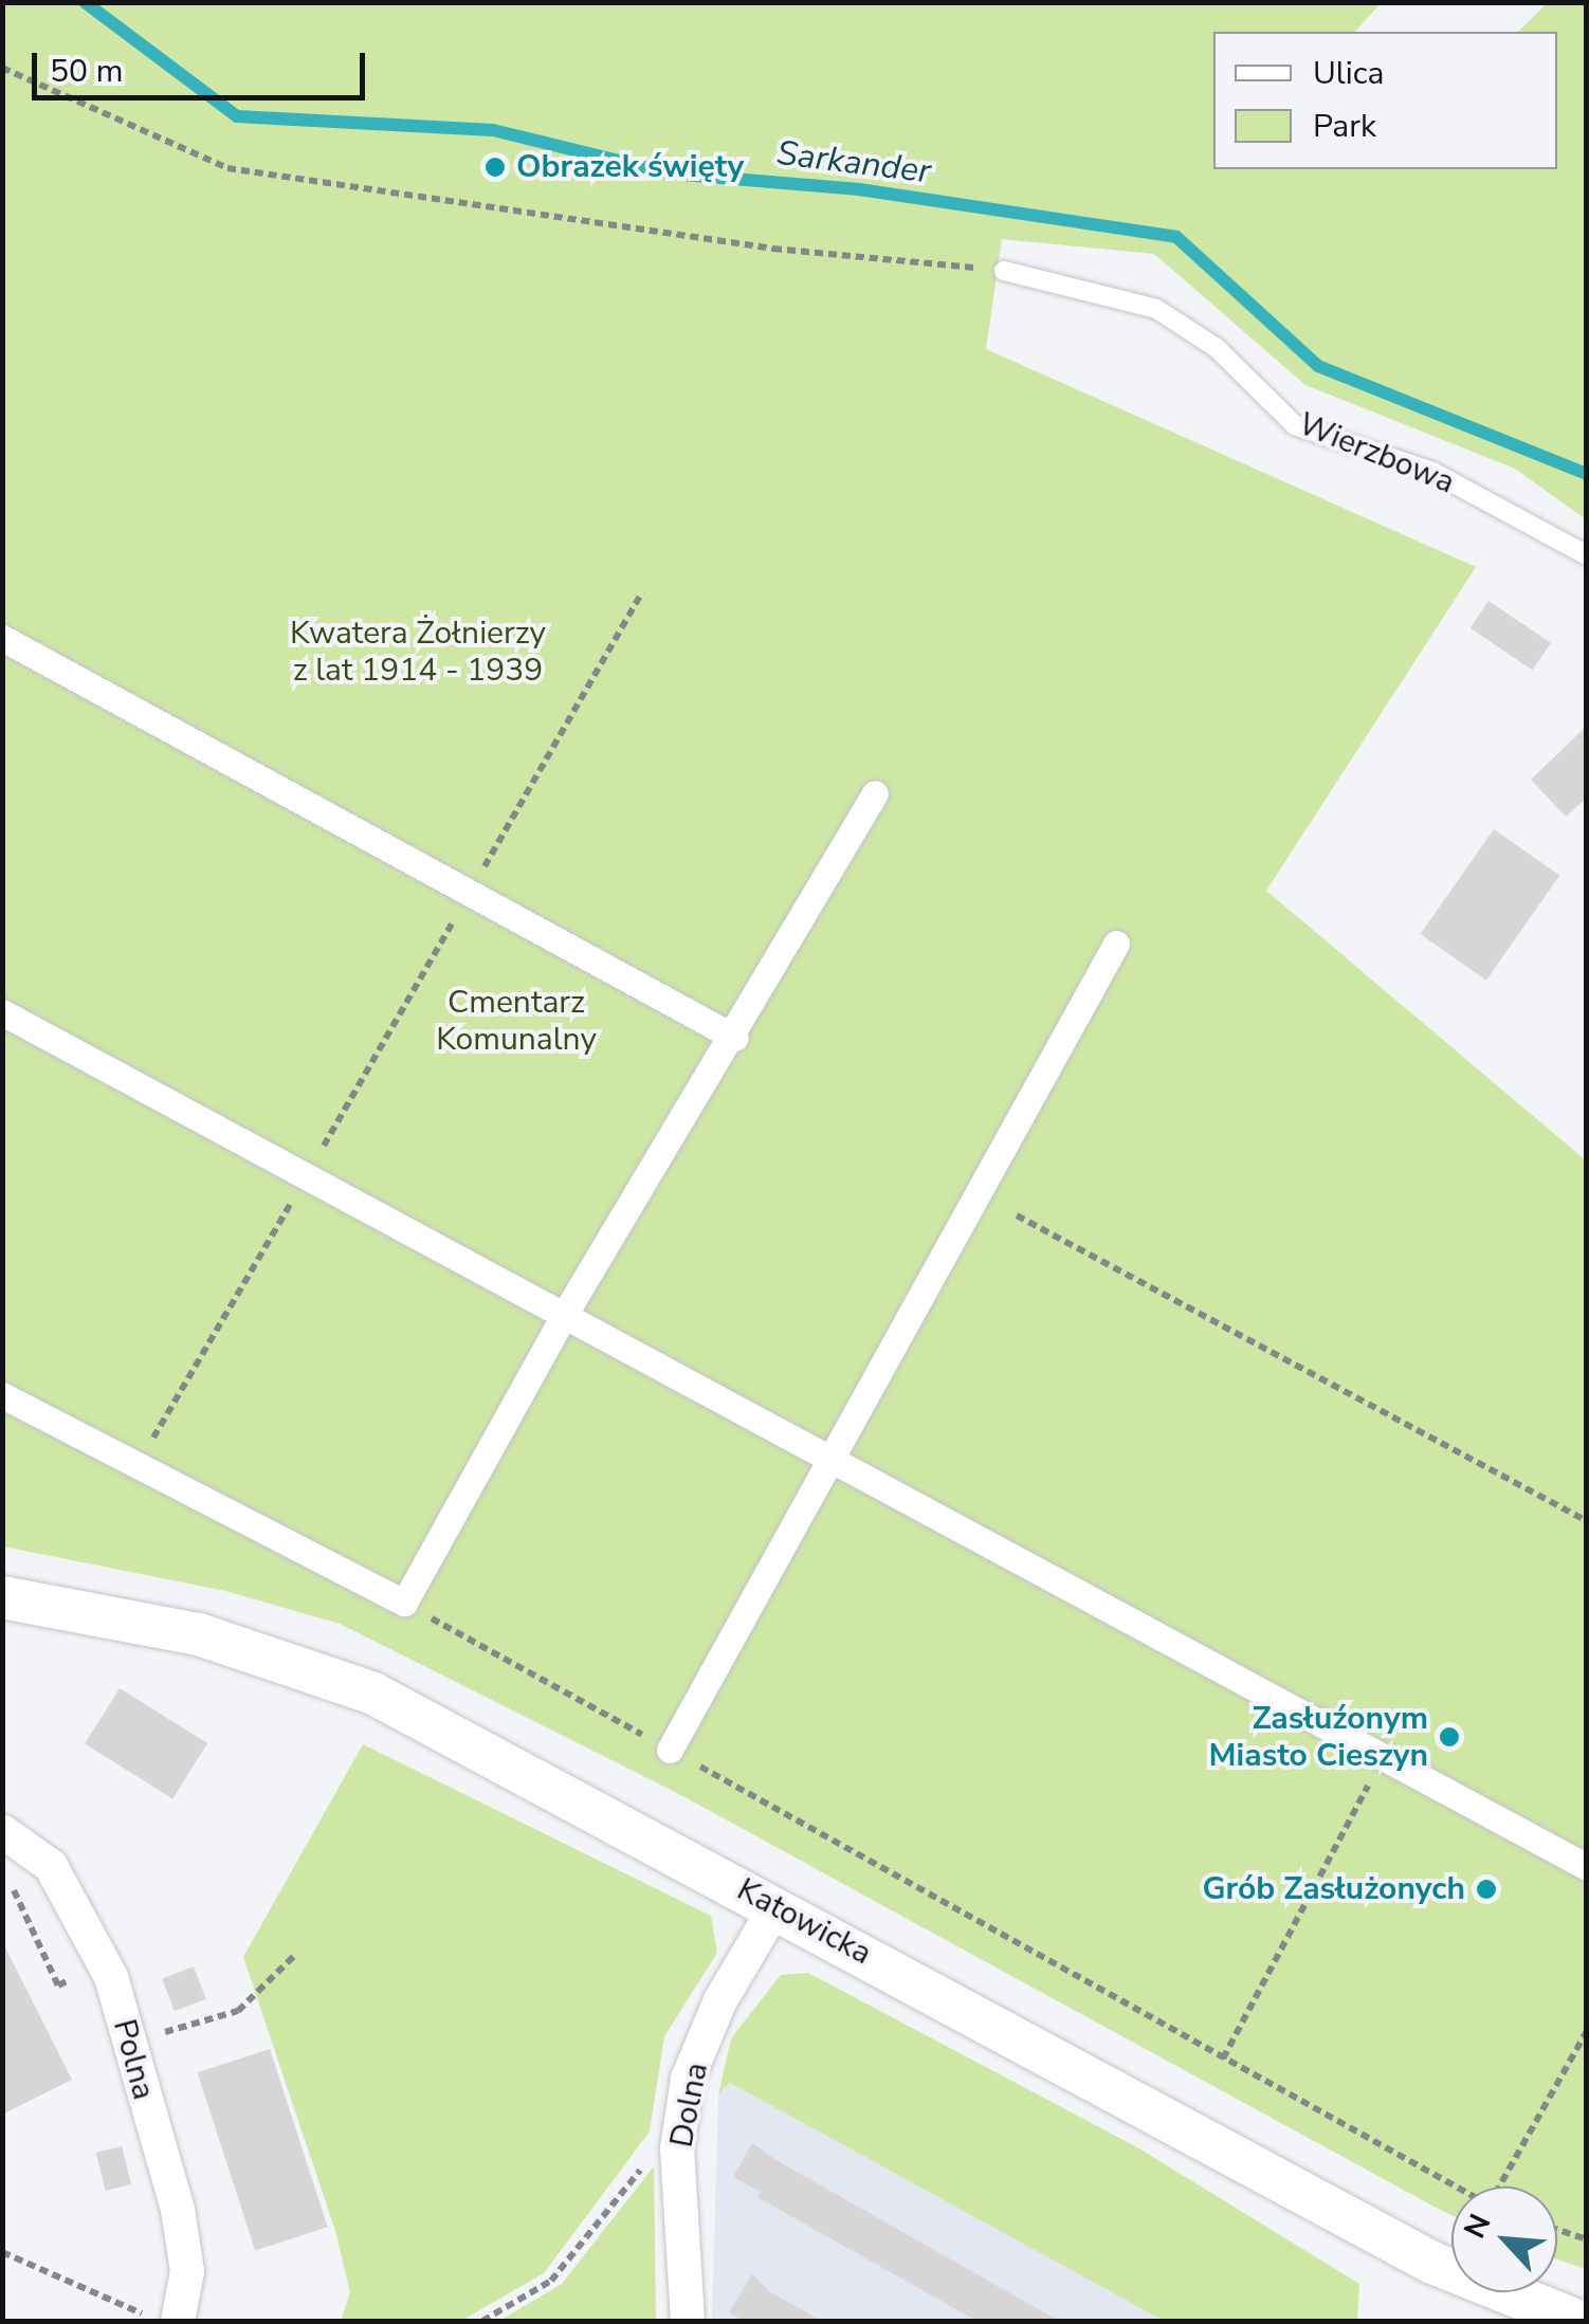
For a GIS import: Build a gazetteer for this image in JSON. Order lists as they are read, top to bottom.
{
  "streets": {
    "street": ["Katowicka", "Polna", "Dolna"],
    "lane": ["Wierzbowa"]
  },
  "crossings": [
    ["Katowicka", "Dolna"]
  ],
  "water": ["Sarkander"],
  "parks": ["Kwatera Żołnierzy z lat 1914 - 1939", "Cmentarz Komunalny"],
  "places": ["Obrazek święty", "Zasłuźonym Miasto Cieszyn", "Grób Zasłużonych"],
  "legend": ["Ulica", "Park"],
  "scale_bar": "50 m",
  "north": "top left"
}
